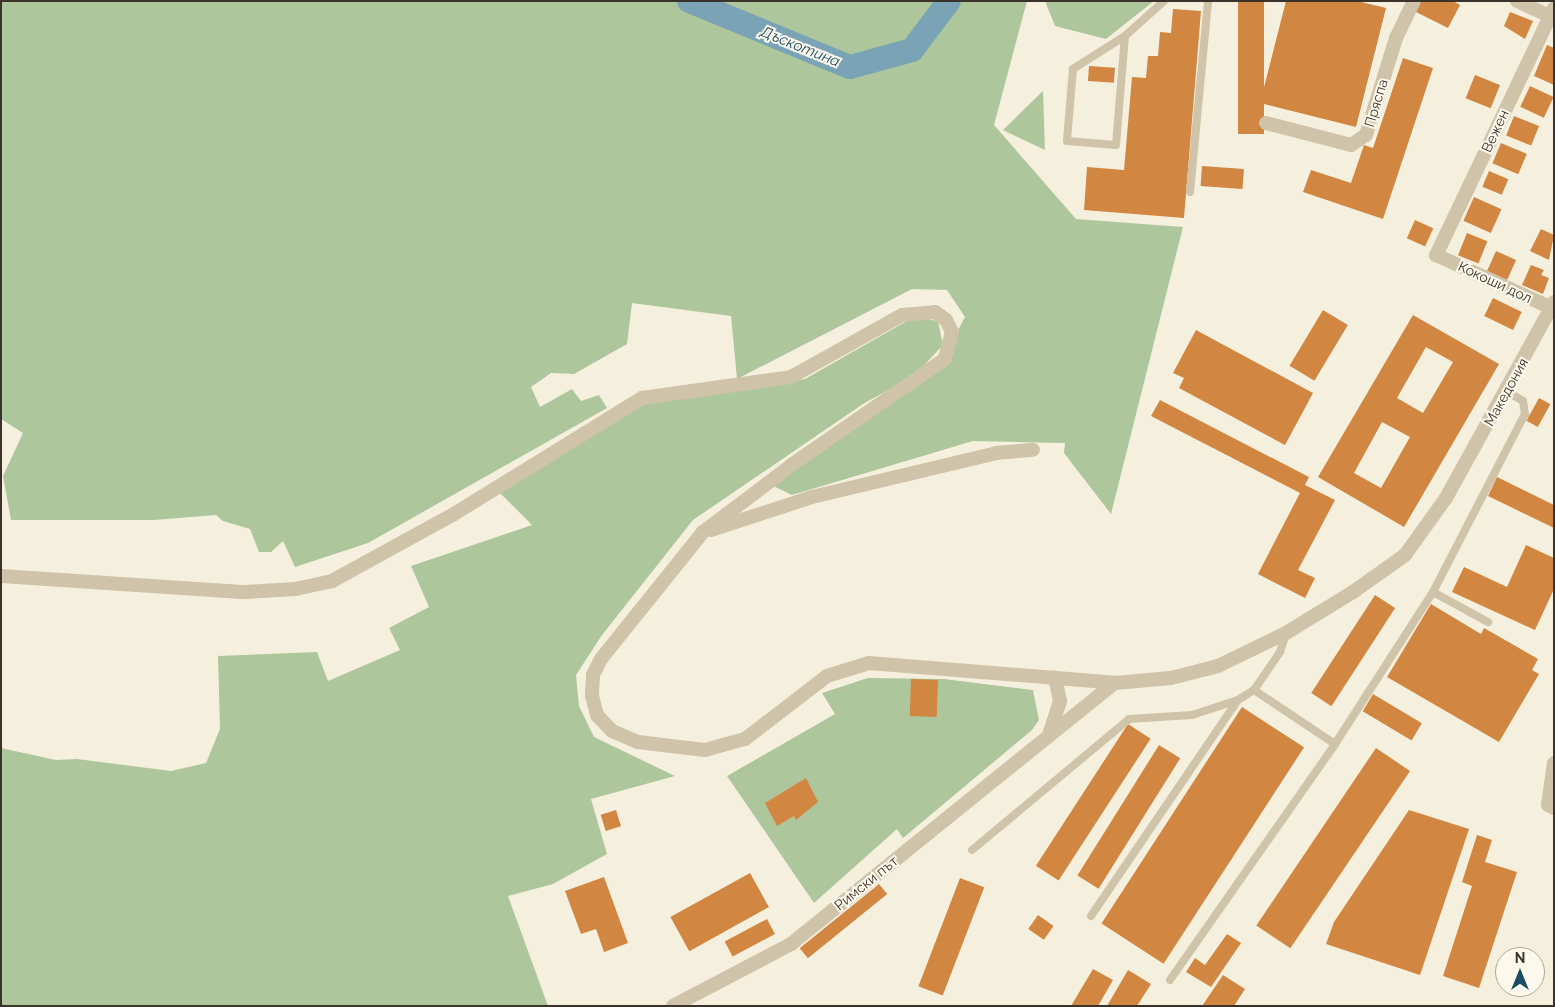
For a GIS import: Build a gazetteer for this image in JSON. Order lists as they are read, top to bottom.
{
  "streets": {
    "street": [
      "Пряспа",
      "Вежен",
      "Кокоши дол",
      "Македония",
      "Римски път"
    ]
  },
  "crossings": [
    ["Вежен", "Кокоши дол"],
    ["Кокоши дол", "Македония"],
    ["Македония", "Римски път"]
  ],
  "water": ["Дъскотина"],
  "north": "top"
}
